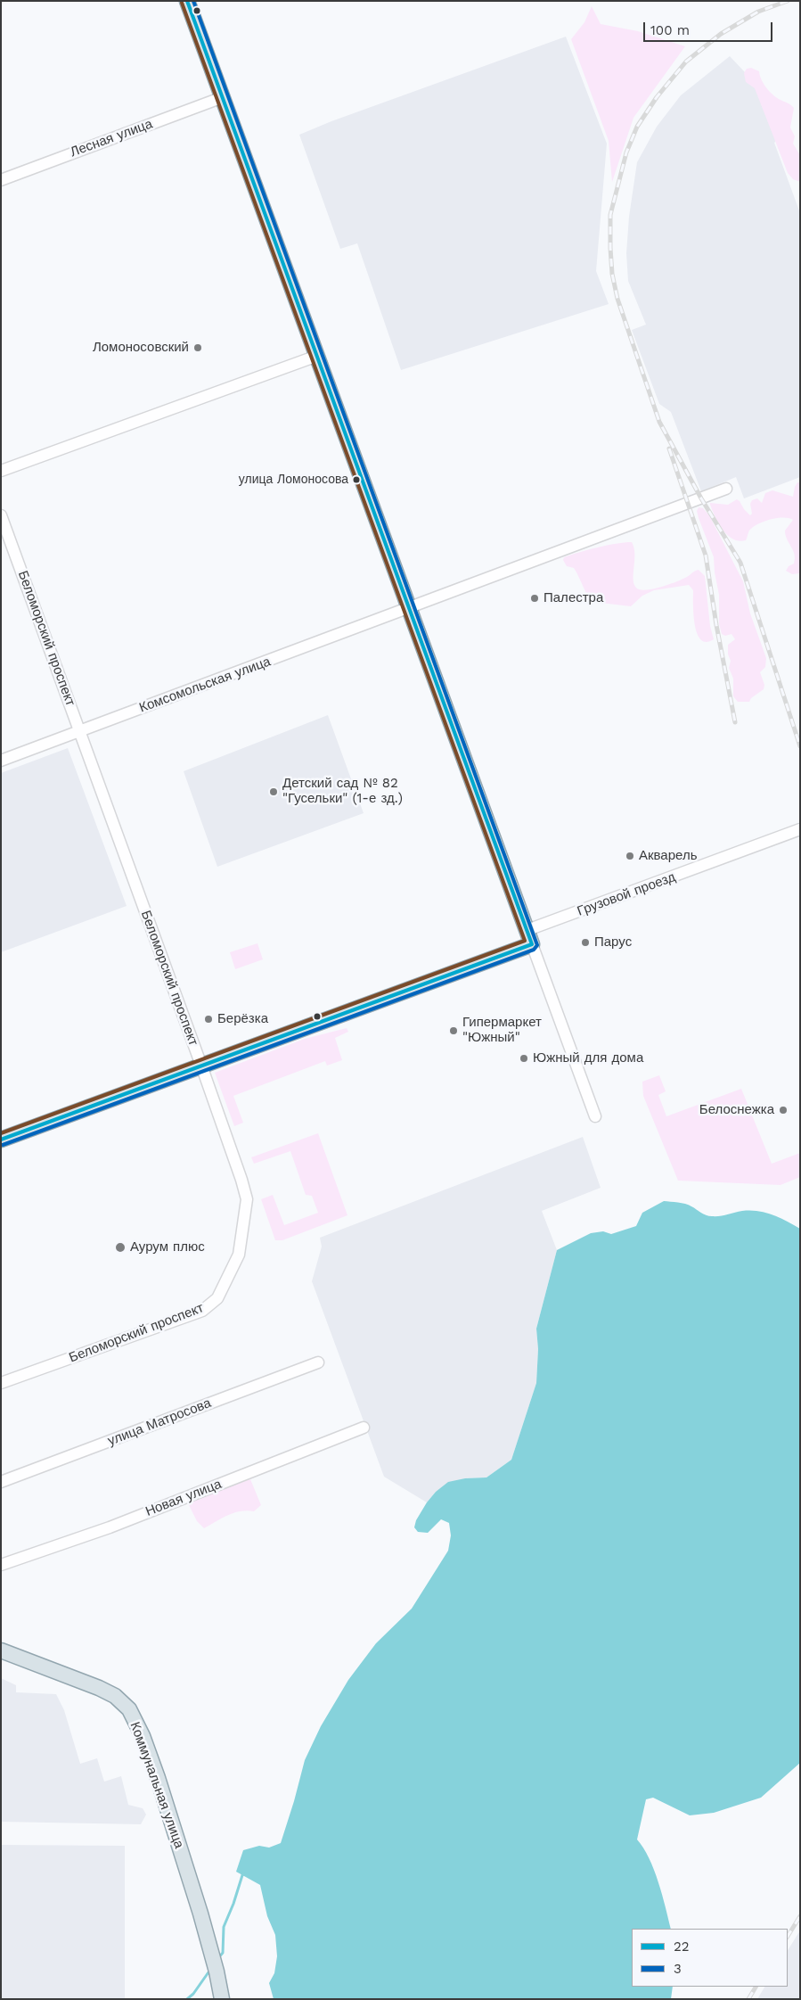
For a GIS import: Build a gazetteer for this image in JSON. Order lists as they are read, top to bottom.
{
  "streets": {
    "main road": ["Коммунальная улица"],
    "street": [
      "Лесная улица",
      "Беломорский проспект",
      "Комсомольская улица",
      "Грузовой проезд",
      "улица Матросова",
      "Новая улица"
    ]
  },
  "crossings": [
    ["Беломорский проспект", "Комсомольская улица"]
  ],
  "places": [
    "Ломоносовский",
    "улица Ломоносова",
    "Палестра",
    "Детский сад № 82 \"Гусельки\" (1-е зд.)",
    "Акварель",
    "Парус",
    "Берёзка",
    "Гипермаркет \"Южный\"",
    "Южный для дома",
    "Белоснежка",
    "Аурум плюс"
  ],
  "lines": ["transit line 22", "transit line 3"],
  "legend": ["22", "3"],
  "scale_bar": "100 m"
}
